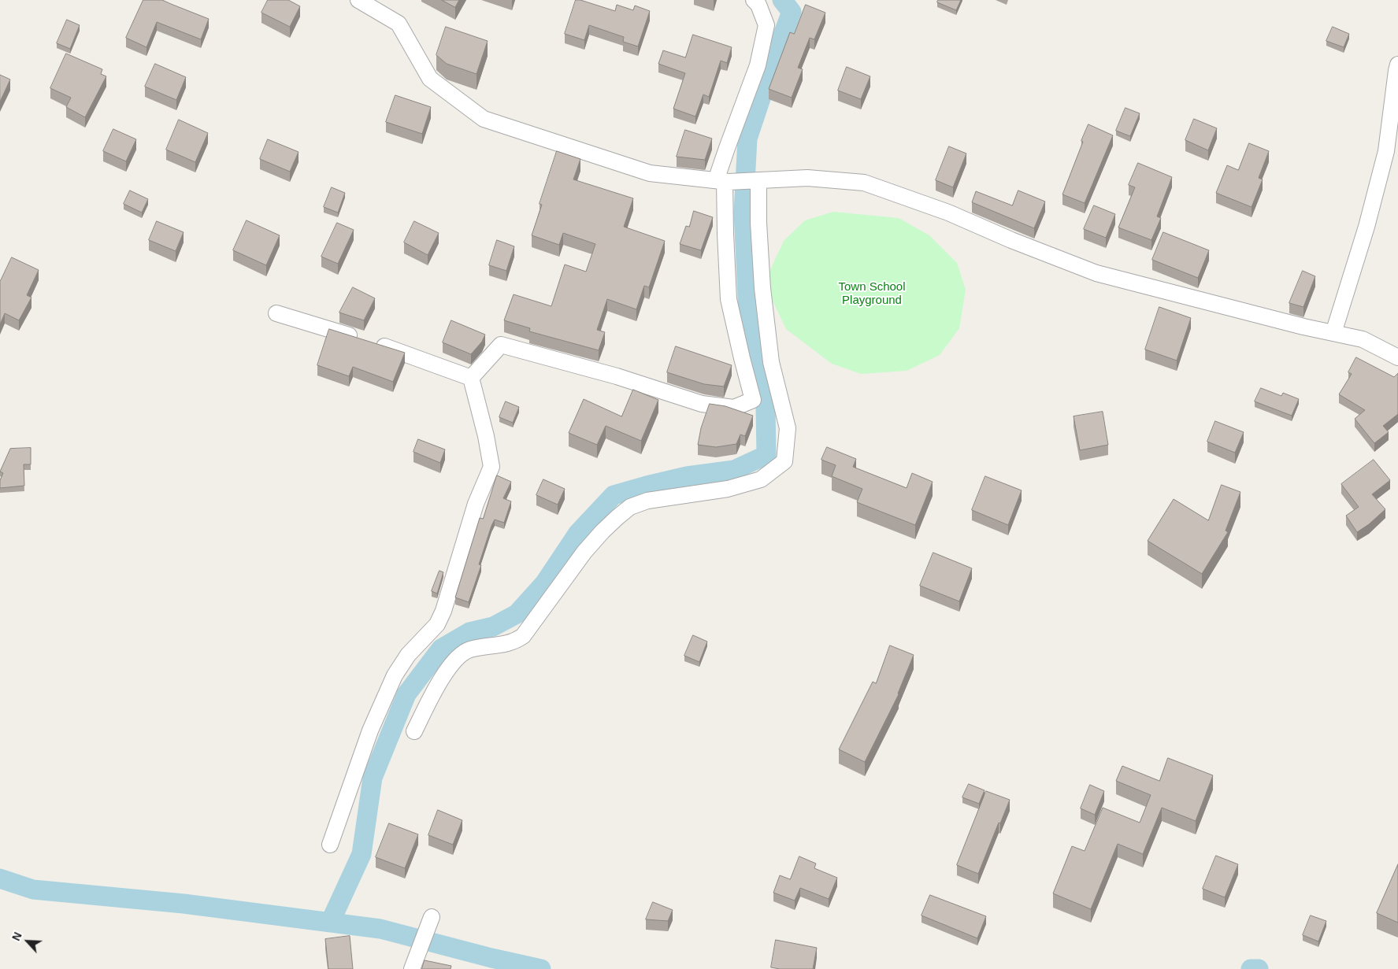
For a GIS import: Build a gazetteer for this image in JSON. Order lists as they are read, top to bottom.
{
  "parks": ["Town School Playground"],
  "north": "top left"
}
